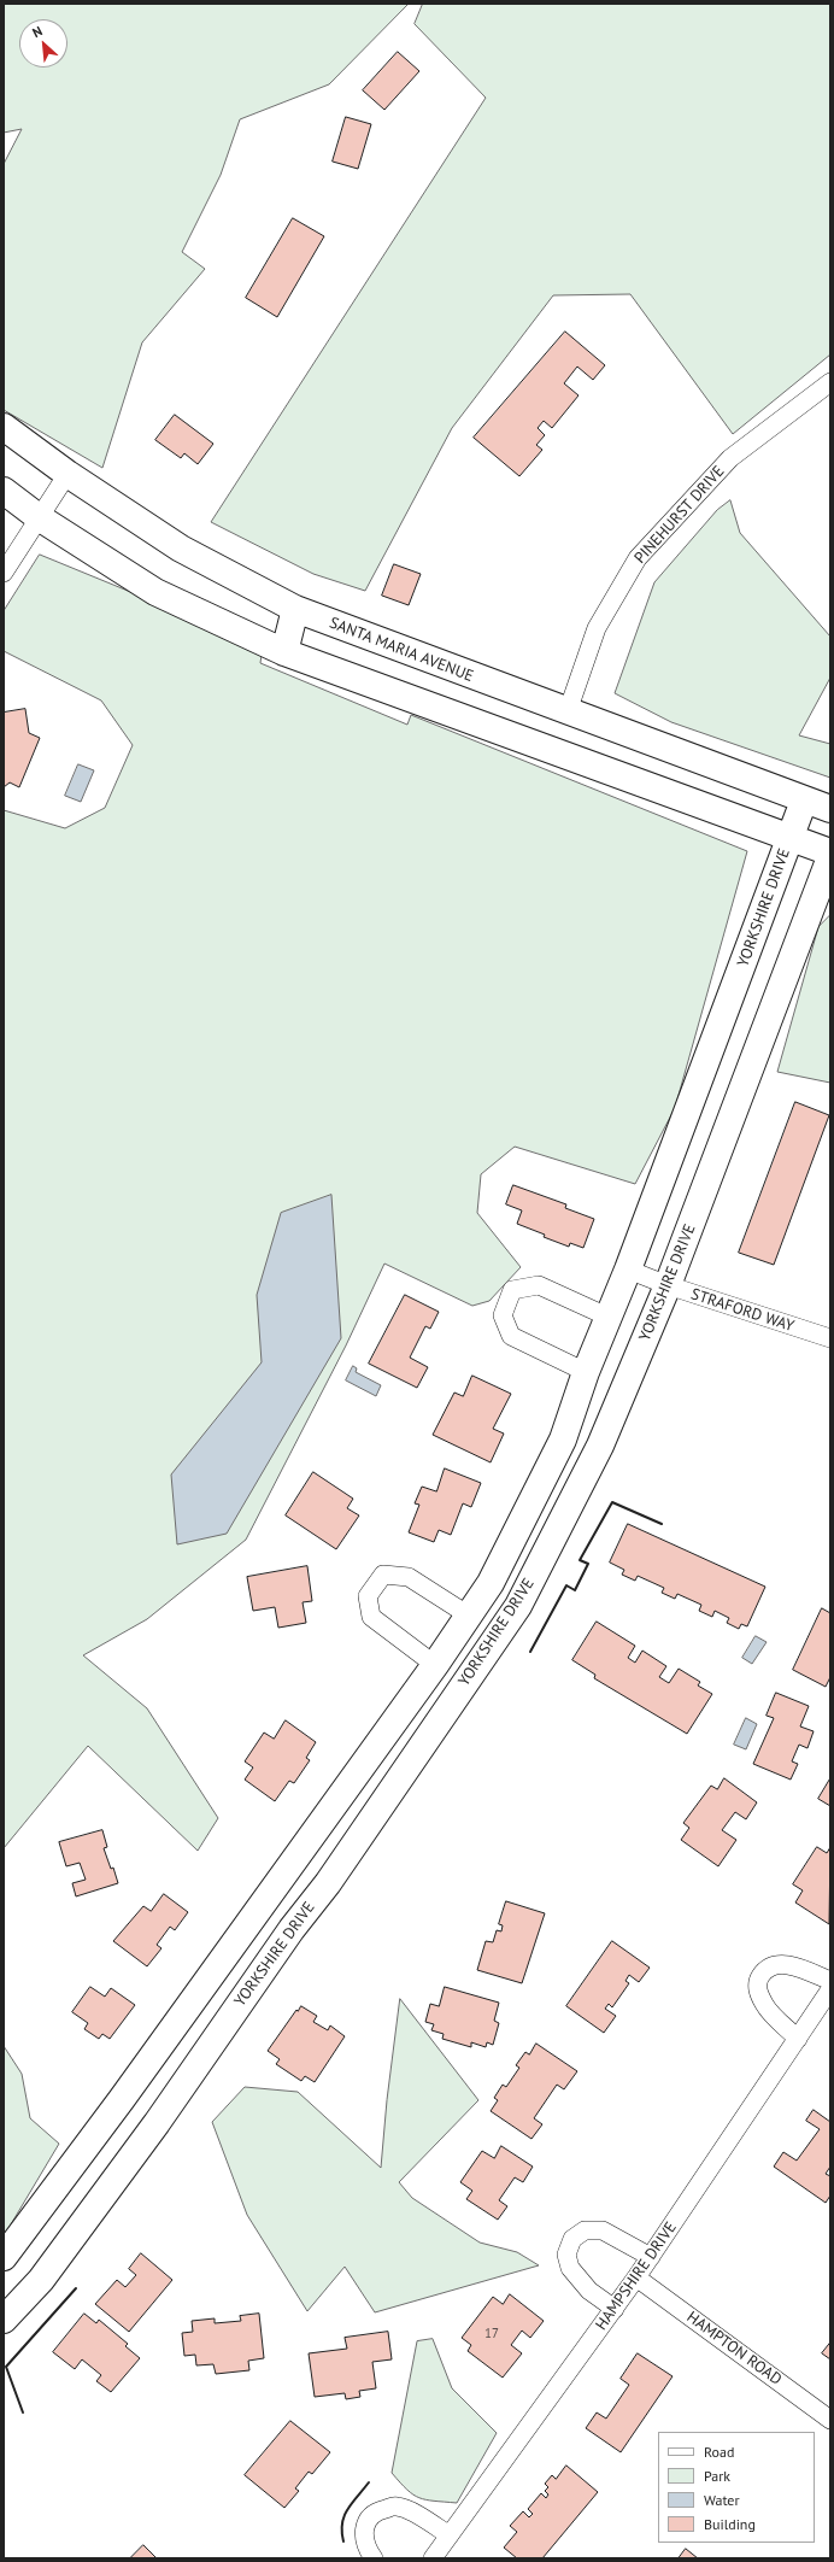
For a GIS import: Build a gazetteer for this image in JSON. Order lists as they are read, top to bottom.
{
  "streets": {
    "street": [
      "PINEHURST DRIVE",
      "SANTA MARIA AVENUE",
      "YORKSHIRE DRIVE",
      "STRAFORD WAY",
      "HAMPSHIRE DRIVE",
      "HAMPTON ROAD"
    ]
  },
  "crossings": [
    ["PINEHURST DRIVE", "SANTA MARIA AVENUE"],
    ["SANTA MARIA AVENUE", "YORKSHIRE DRIVE"],
    ["YORKSHIRE DRIVE", "STRAFORD WAY"],
    ["HAMPSHIRE DRIVE", "HAMPTON ROAD"]
  ],
  "house_numbers": ["17"],
  "legend": [
    "Road",
    "Park",
    "Water",
    "Building"
  ],
  "north": "top left"
}
